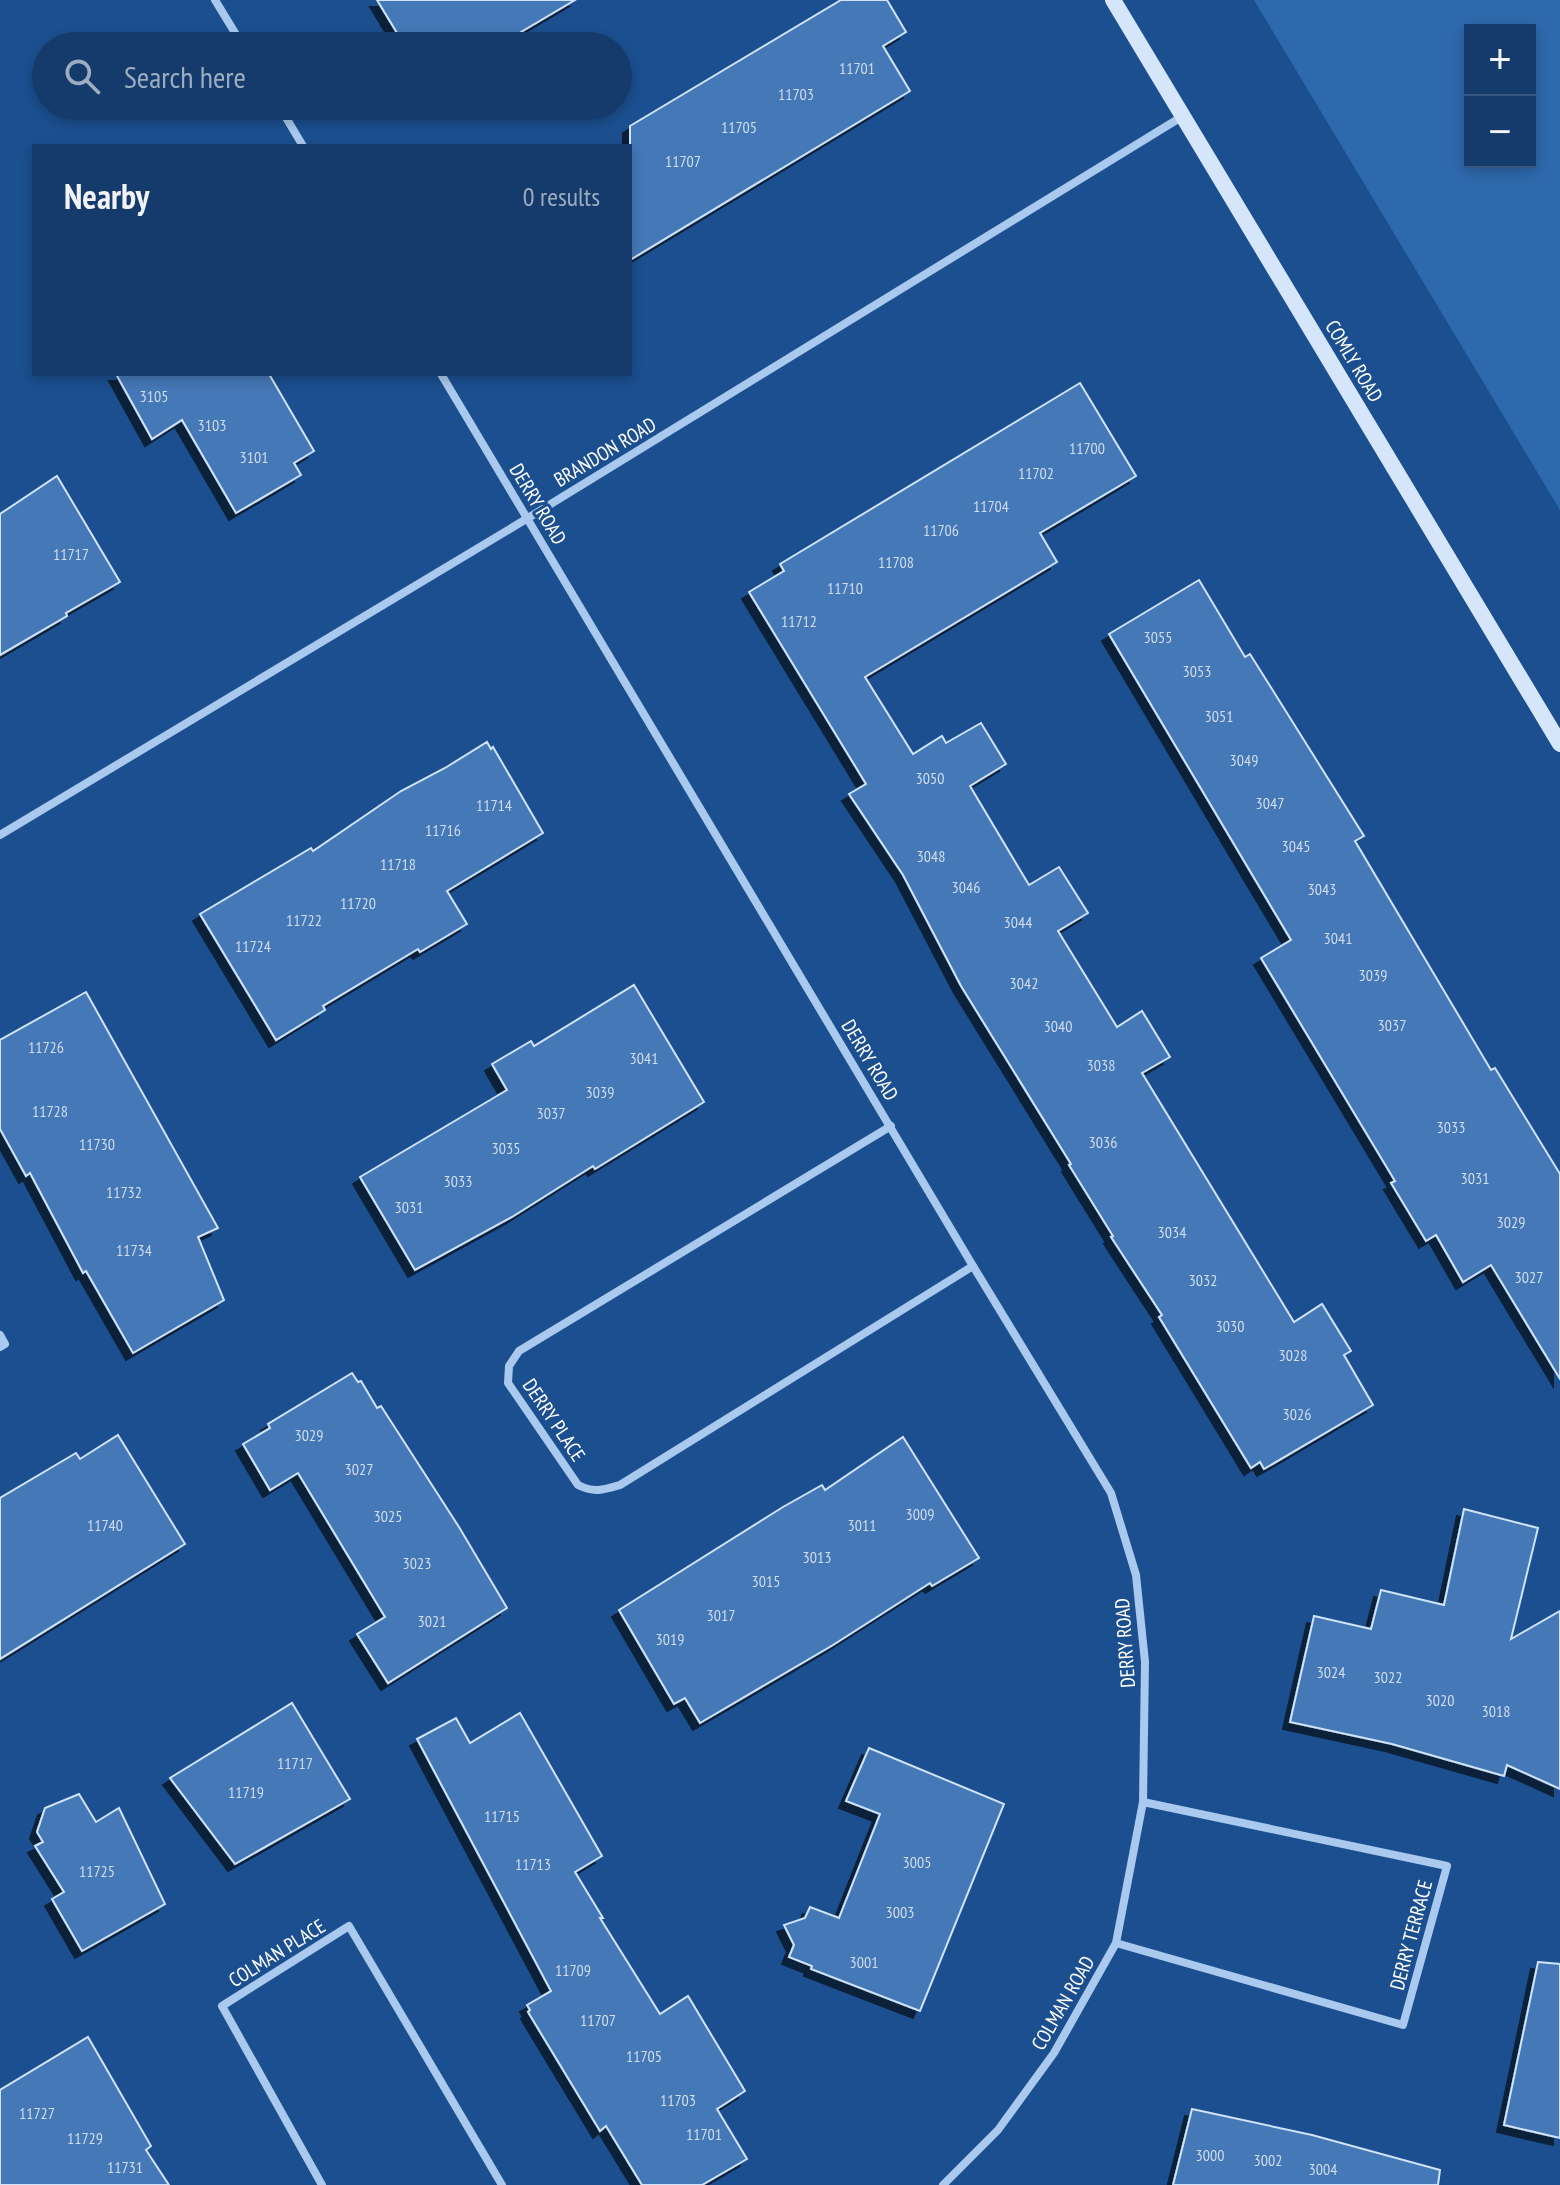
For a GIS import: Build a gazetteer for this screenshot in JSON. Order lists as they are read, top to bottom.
{
  "streets": {
    "street": [
      "COMLY ROAD",
      "BRANDON ROAD",
      "DERRY ROAD",
      "DERRY PLACE",
      "DERRY TERRACE",
      "COLMAN PLACE",
      "COLMAN ROAD"
    ]
  },
  "crossings": [
    ["COMLY ROAD", "BRANDON ROAD"],
    ["BRANDON ROAD", "DERRY ROAD"],
    ["DERRY ROAD", "DERRY PLACE"],
    ["DERRY ROAD", "DERRY TERRACE"],
    ["DERRY ROAD", "COLMAN ROAD"],
    ["DERRY TERRACE", "COLMAN ROAD"]
  ],
  "house_numbers": [
    "11701",
    "11703",
    "11705",
    "11707",
    "3105",
    "3103",
    "11700",
    "3101",
    "11702",
    "11704",
    "11706",
    "11717",
    "11708",
    "11710",
    "11712",
    "3055",
    "3053",
    "3051",
    "3049",
    "3050",
    "3047",
    "11714",
    "11716",
    "3045",
    "3048",
    "11718",
    "3046",
    "3043",
    "11720",
    "11722",
    "3044",
    "3041",
    "11724",
    "3039",
    "3042",
    "3037",
    "3040",
    "11726",
    "3041",
    "3038",
    "3039",
    "11728",
    "3037",
    "3033",
    "3036",
    "11730",
    "3035",
    "3031",
    "3033",
    "11732",
    "3031",
    "3029",
    "3034",
    "11734",
    "3027",
    "3032",
    "3030",
    "3028",
    "3026",
    "3029",
    "3027",
    "3009",
    "3025",
    "11740",
    "3011",
    "3013",
    "3023",
    "3015",
    "3017",
    "3021",
    "3019",
    "3024",
    "3022",
    "3020",
    "3018",
    "11717",
    "11719",
    "11715",
    "3005",
    "11713",
    "11725",
    "3003",
    "3001",
    "11709",
    "11707",
    "11705",
    "11703",
    "11727",
    "11701",
    "11729",
    "3000",
    "3002",
    "11731",
    "3004"
  ],
  "page": {
    "map_buttons": ["+", "−"],
    "search": "Search here",
    "heading": ["Nearby", "0 results"]
  }
}
